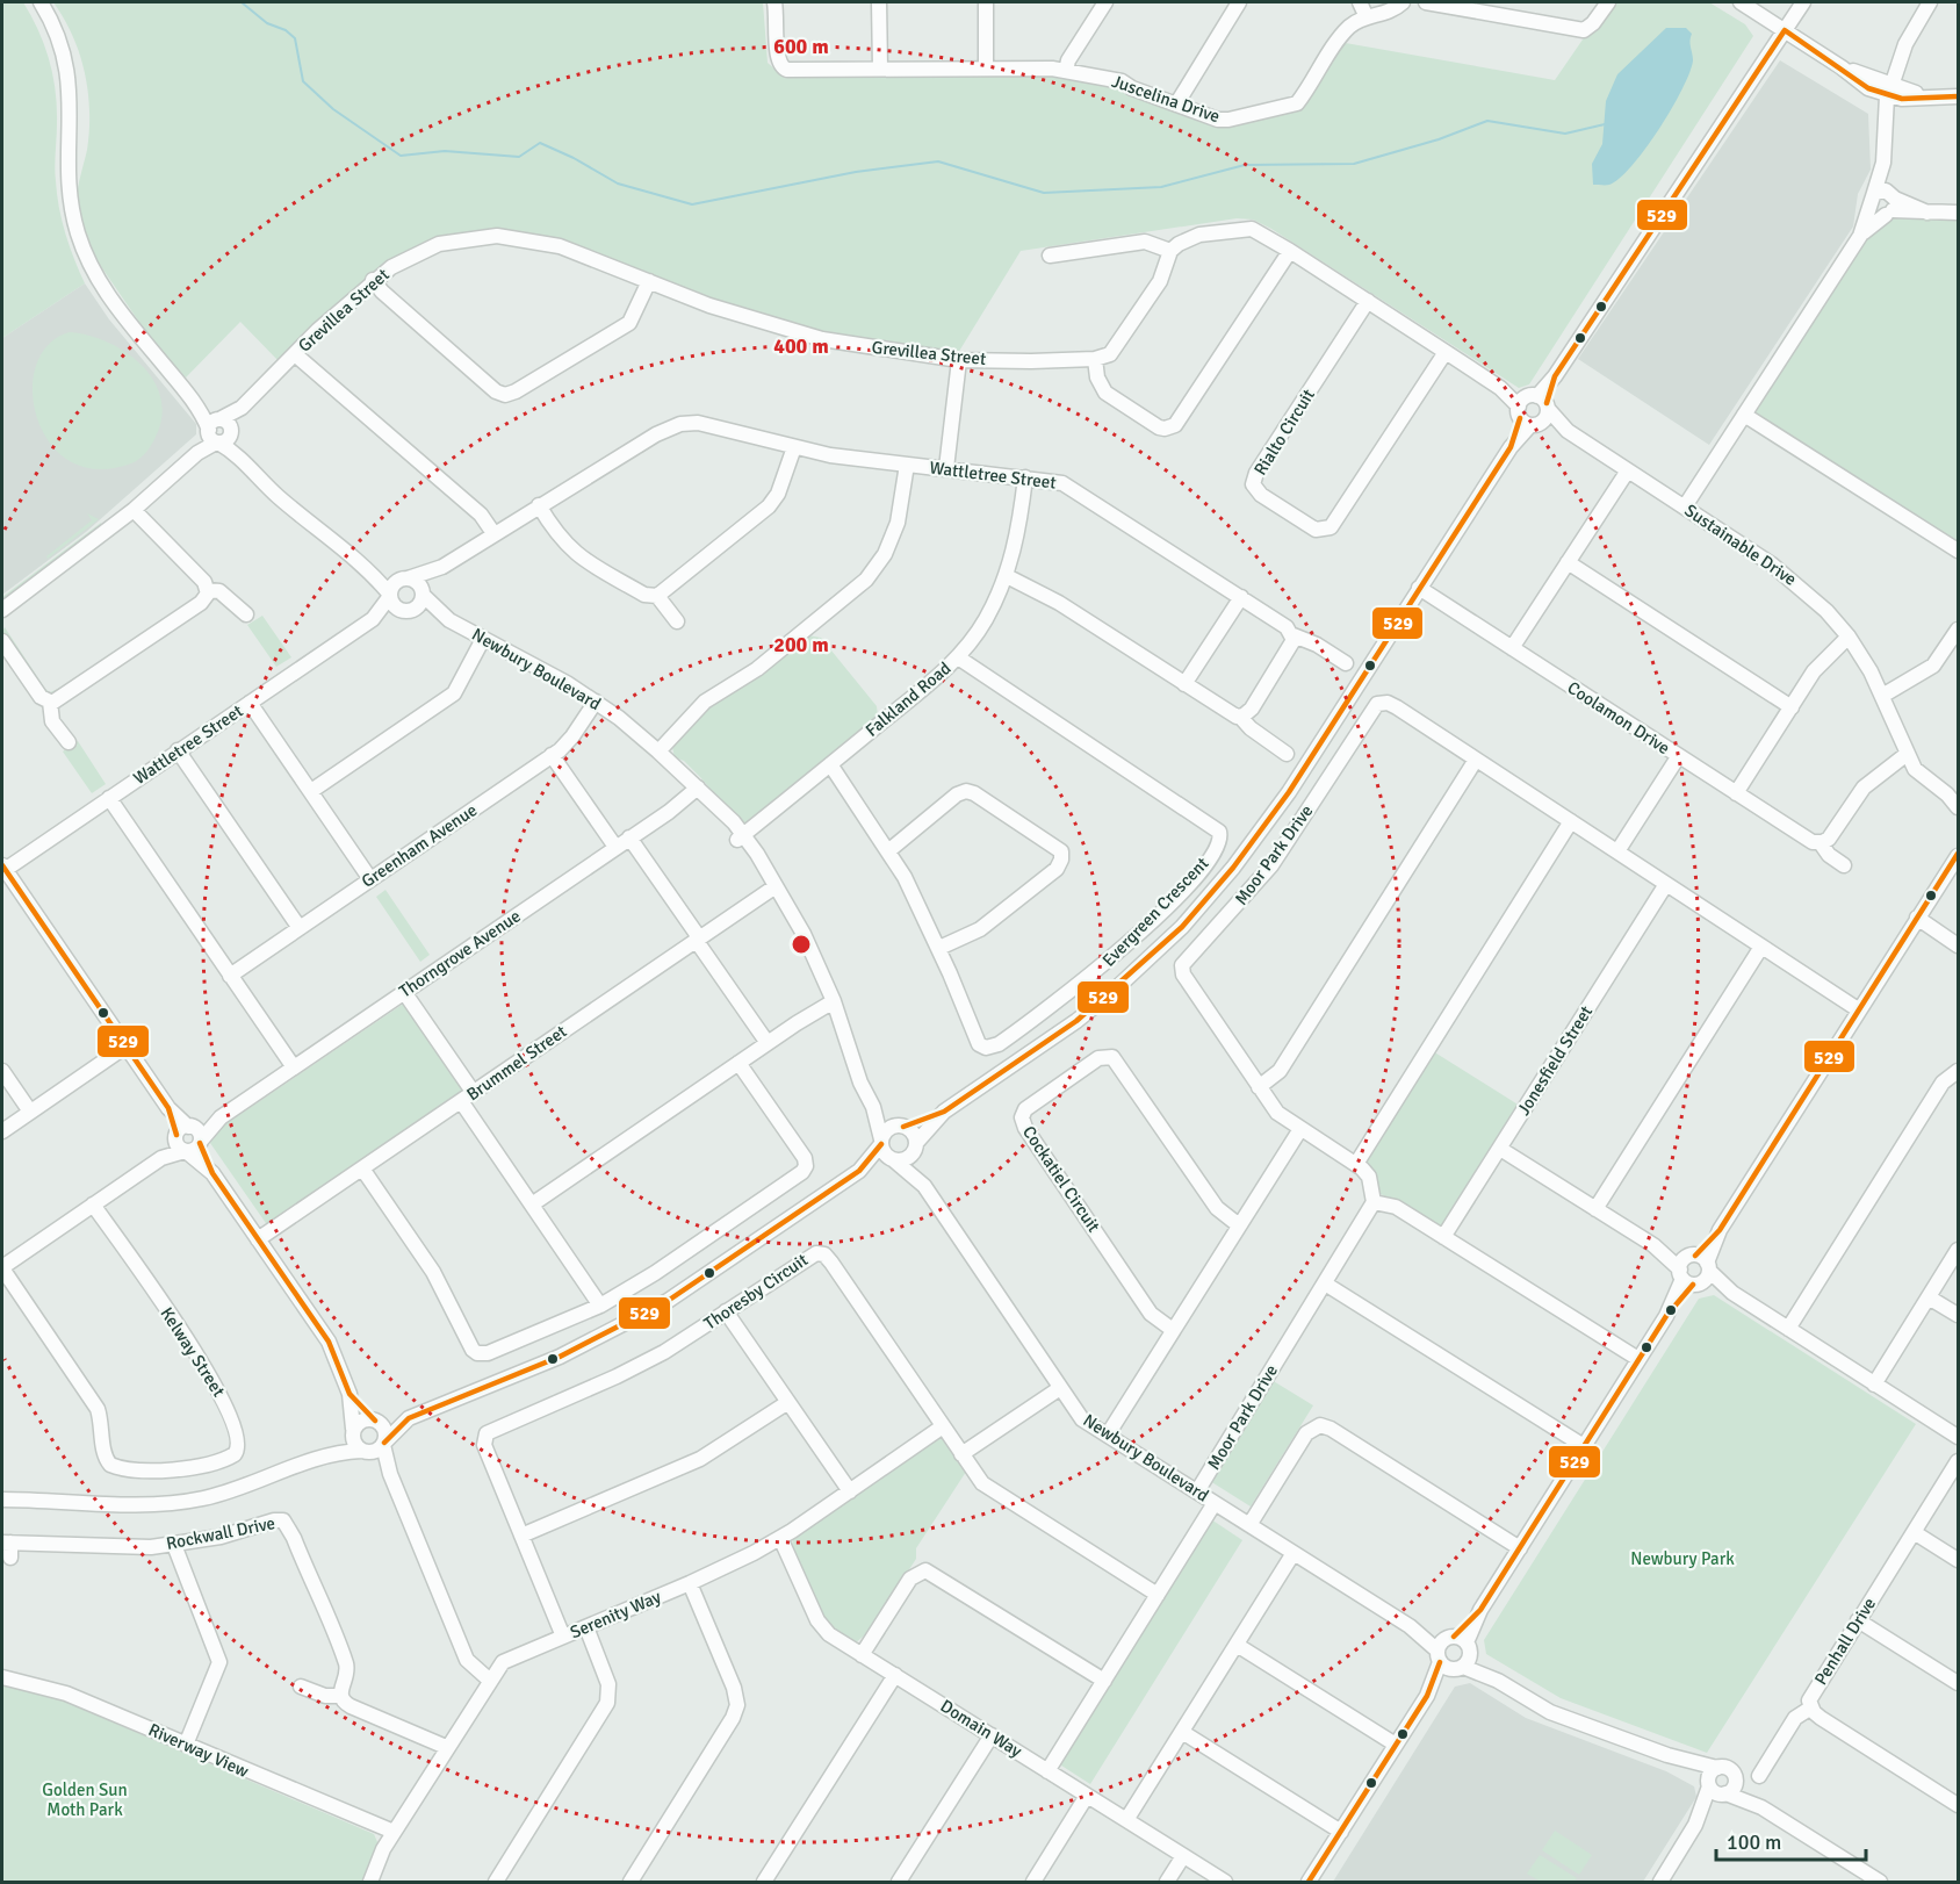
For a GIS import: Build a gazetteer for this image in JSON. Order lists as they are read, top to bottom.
{
  "streets": {
    "street": [
      "Juscelina Drive",
      "Grevillea Street",
      "Rialto Circuit",
      "Wattletree Street",
      "Sustainable Drive",
      "Newbury Boulevard",
      "Falkland Road",
      "Coolamon Drive",
      "Greenham Avenue",
      "Moor Park Drive",
      "Evergreen Crescent",
      "Thorngrove Avenue",
      "Jonesfield Street",
      "Brummel Street",
      "Cockatiel Circuit",
      "Thoresby Circuit",
      "Kelway Street",
      "Rockwall Drive",
      "Serenity Way",
      "Penhall Drive",
      "Domain Way",
      "Riverway View"
    ]
  },
  "crossings": [
    ["Wattletree Street", "Newbury Boulevard"],
    ["Wattletree Street", "Falkland Road"],
    ["Newbury Boulevard", "Falkland Road"],
    ["Newbury Boulevard", "Greenham Avenue"],
    ["Newbury Boulevard", "Moor Park Drive"],
    ["Newbury Boulevard", "Thorngrove Avenue"],
    ["Newbury Boulevard", "Brummel Street"],
    ["Falkland Road", "Evergreen Crescent"],
    ["Moor Park Drive", "Jonesfield Street"],
    ["Thoresby Circuit", "Serenity Way"],
    ["Serenity Way", "Domain Way"],
    ["Serenity Way", "Riverway View"]
  ],
  "parks": ["Newbury Park", "Golden Sun Moth Park"],
  "lines": ["transit line 529"],
  "scale_bar": "100 m",
  "rings": ["600 m", "400 m", "200 m"]
}
